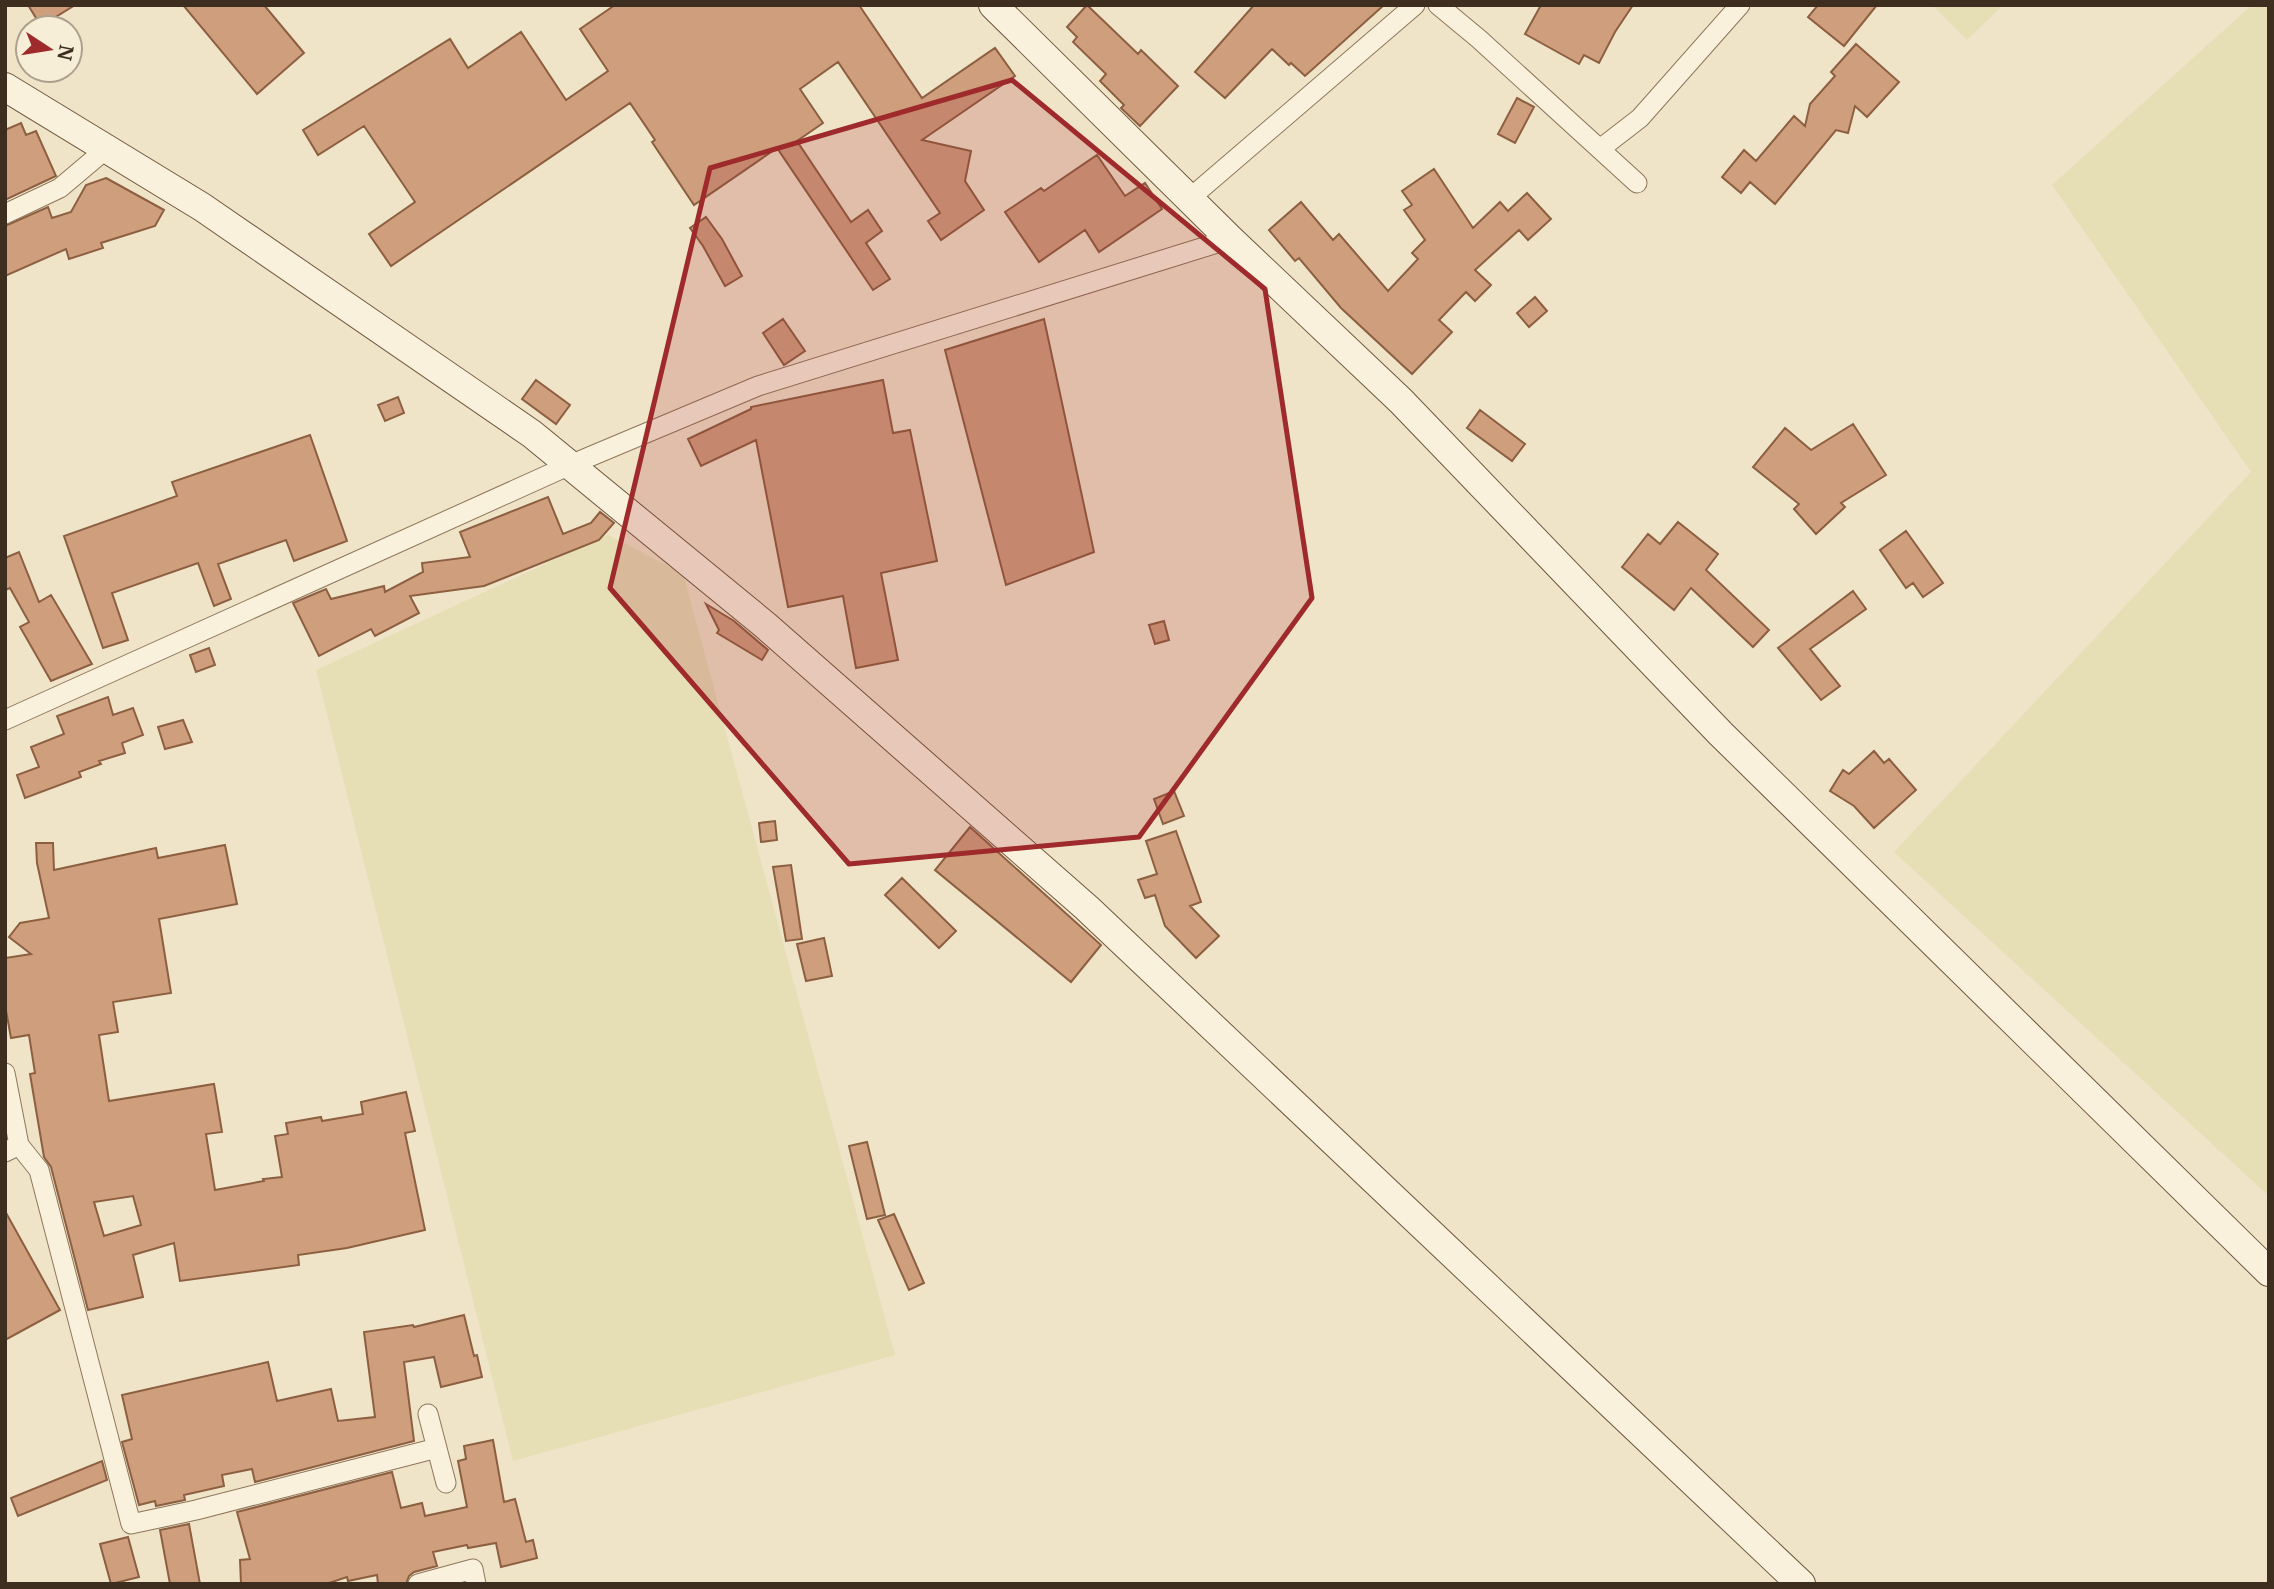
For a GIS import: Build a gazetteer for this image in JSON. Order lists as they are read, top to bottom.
{
  "north": "right"
}
